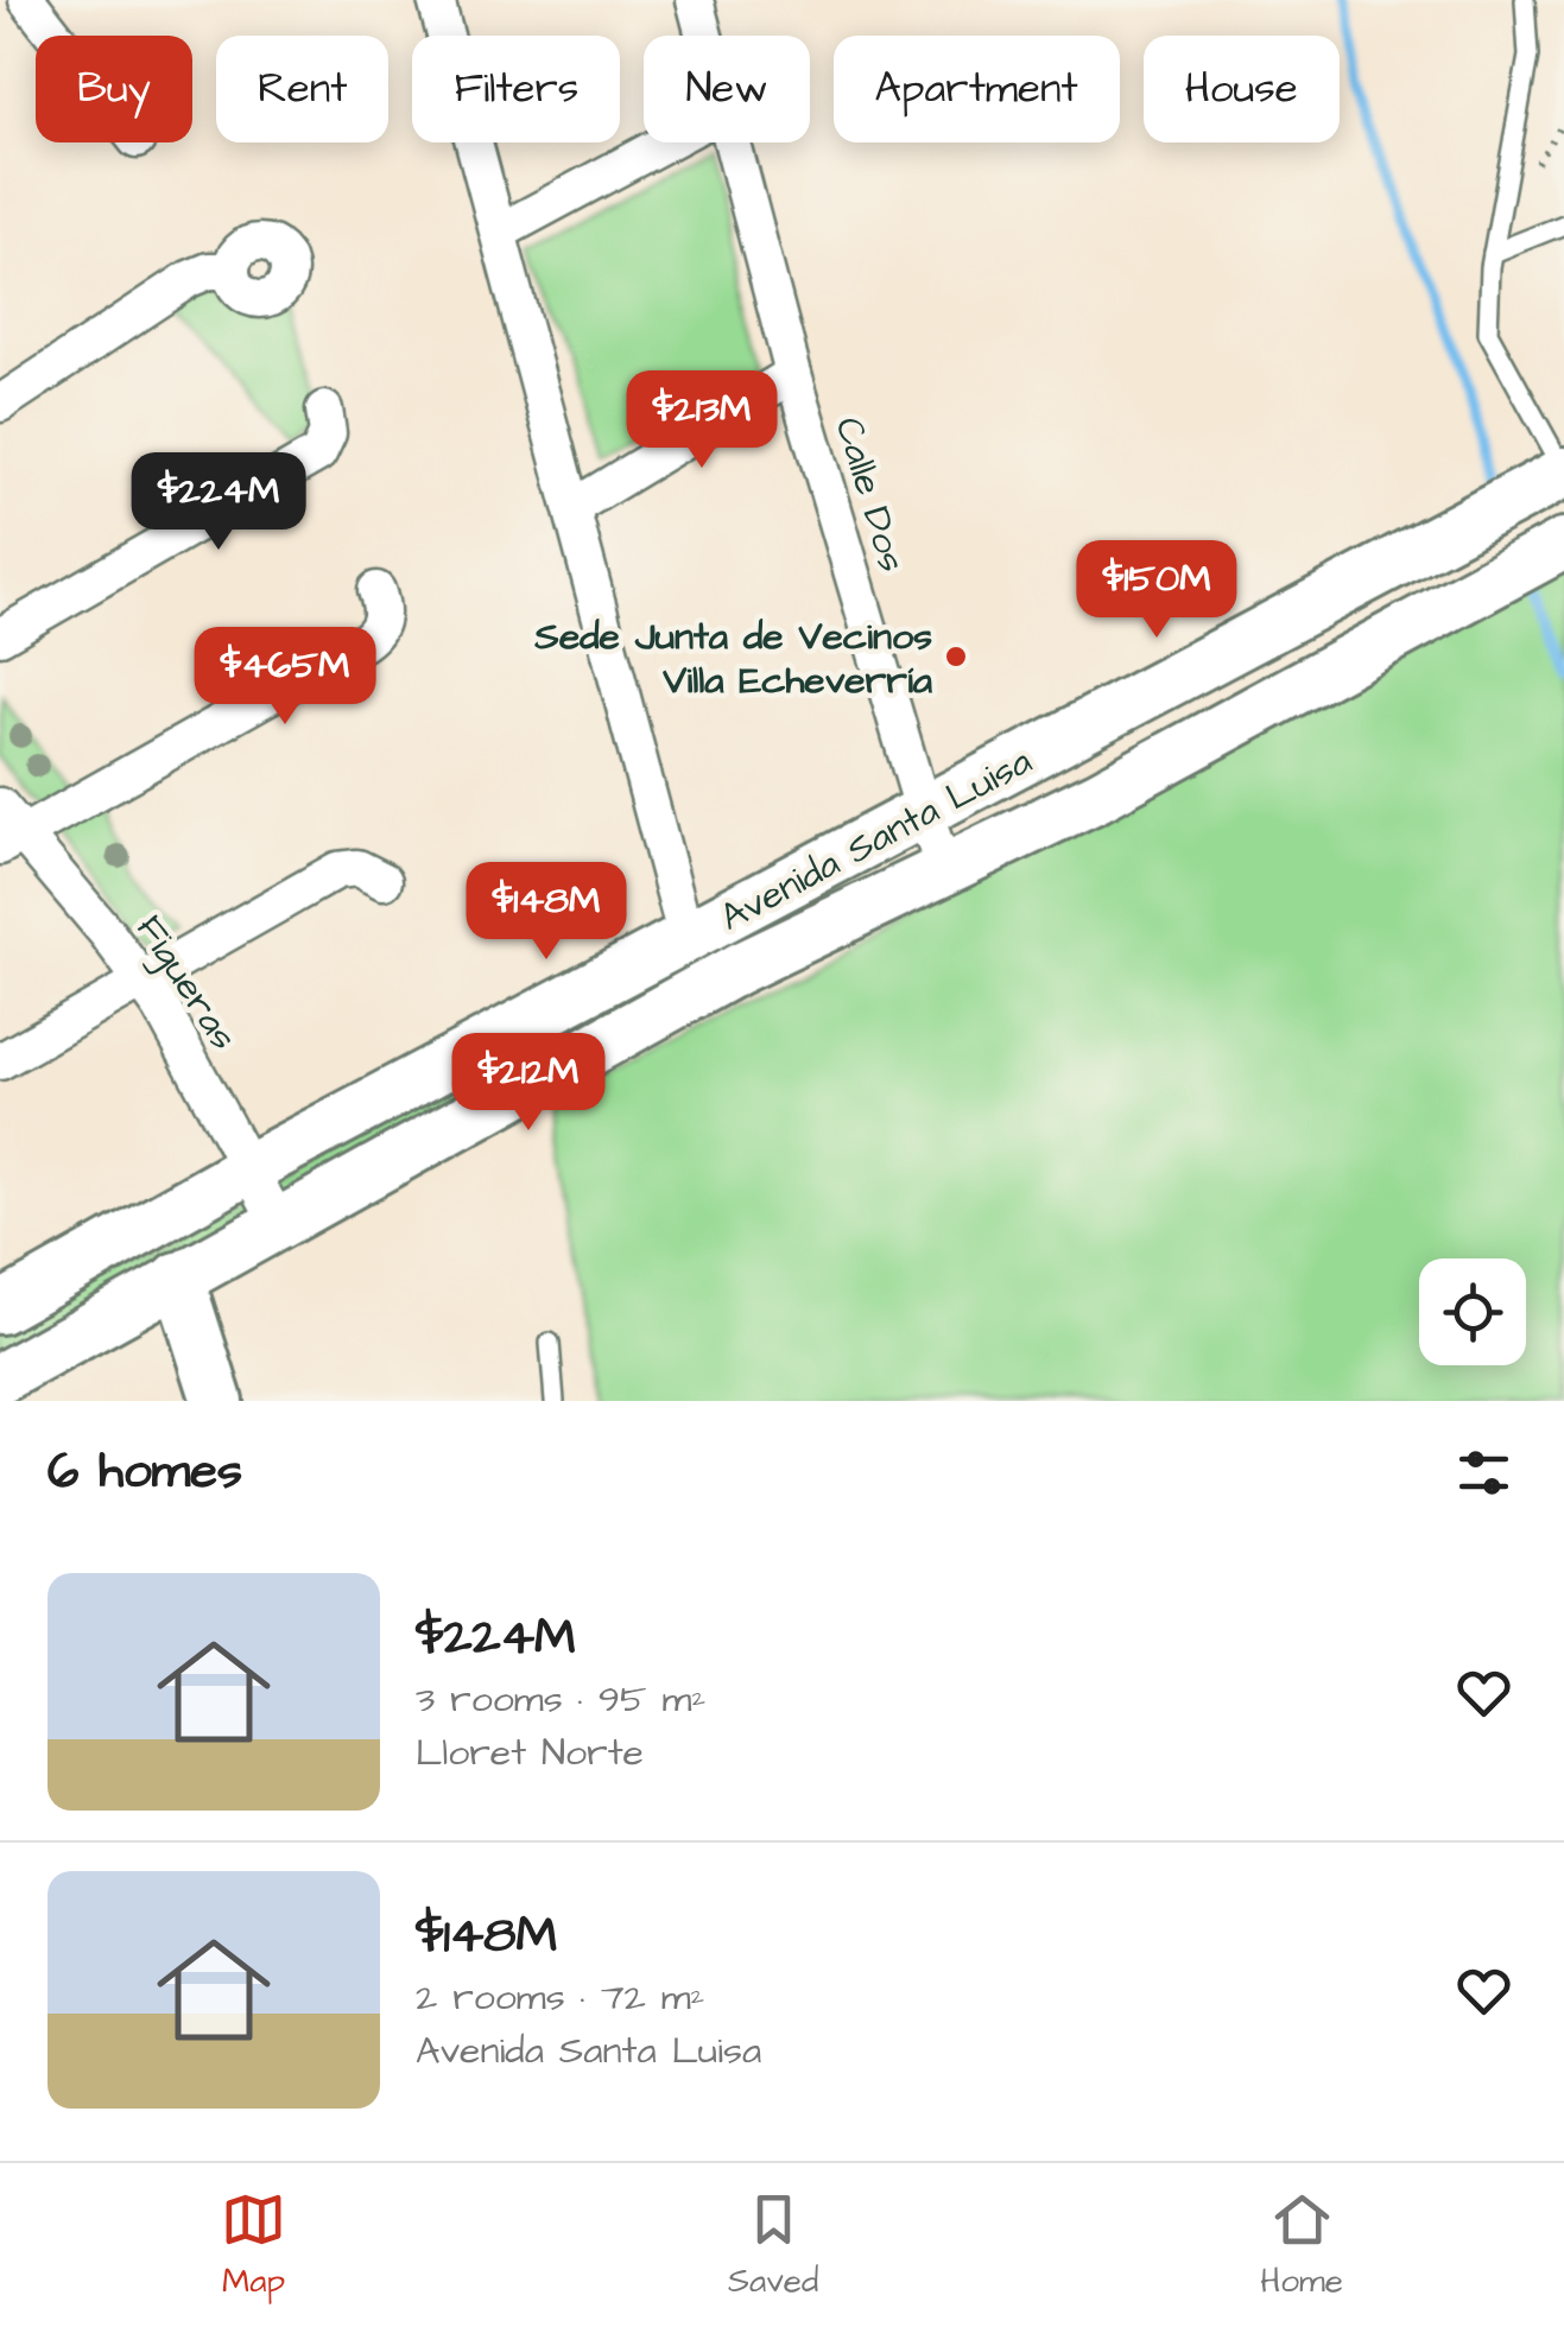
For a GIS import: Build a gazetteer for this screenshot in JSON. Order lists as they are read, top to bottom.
{
  "streets": {
    "main road": ["Avenida Santa Luisa"],
    "street": ["Calle Dos", "Figueras"]
  },
  "crossings": [
    ["Calle Dos", "Avenida Santa Luisa"],
    ["Avenida Santa Luisa", "Figueras"]
  ],
  "places": ["Sede Junta de Vecinos Villa Echeverría"],
  "page": {
    "chip": [
      "Buy",
      "Rent",
      "Filters",
      "New",
      "Apartment",
      "House"
    ],
    "price": [
      "$213M",
      "$224M",
      "$150M",
      "$465M",
      "$148M",
      "$212M"
    ],
    "heading": "6 homes",
    "list": [
      {
        "name": "$224M",
        "note": "3 rooms · 95 m² · Lloret Norte"
      },
      {
        "name": "$148M",
        "note": "2 rooms · 72 m² · Avenida Santa Luisa"
      }
    ],
    "tabs": ["Map", "Saved", "Home"]
  }
}
